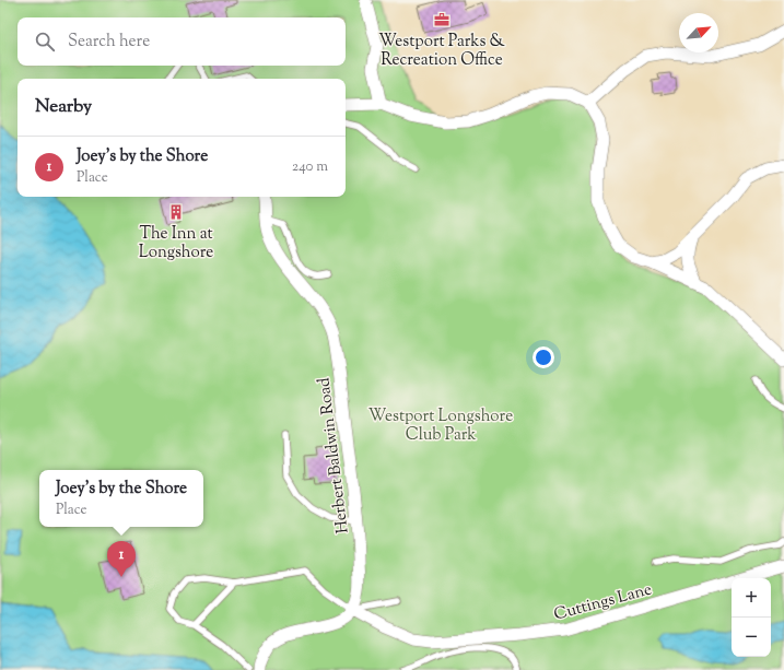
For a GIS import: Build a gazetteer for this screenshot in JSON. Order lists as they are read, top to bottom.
{
  "streets": {
    "street": ["Herbert Baldwin Road", "Cuttings Lane"]
  },
  "crossings": [
    ["Herbert Baldwin Road", "Cuttings Lane"]
  ],
  "parks": ["Westport Longshore Club Park"],
  "places": {
    "office": ["Westport Parks & Recreation Office"],
    "building": ["The Inn at Longshore"]
  },
  "north": "top right",
  "page": {
    "search": "Search here",
    "heading": "Nearby",
    "list": [
      {
        "mark": "1",
        "name": "Joey's by the Shore",
        "note": "Place",
        "value": "240 m"
      }
    ],
    "popup": ["Joey's by the Shore", "Place"],
    "pins": "1",
    "map_buttons": ["+", "−"]
  }
}
